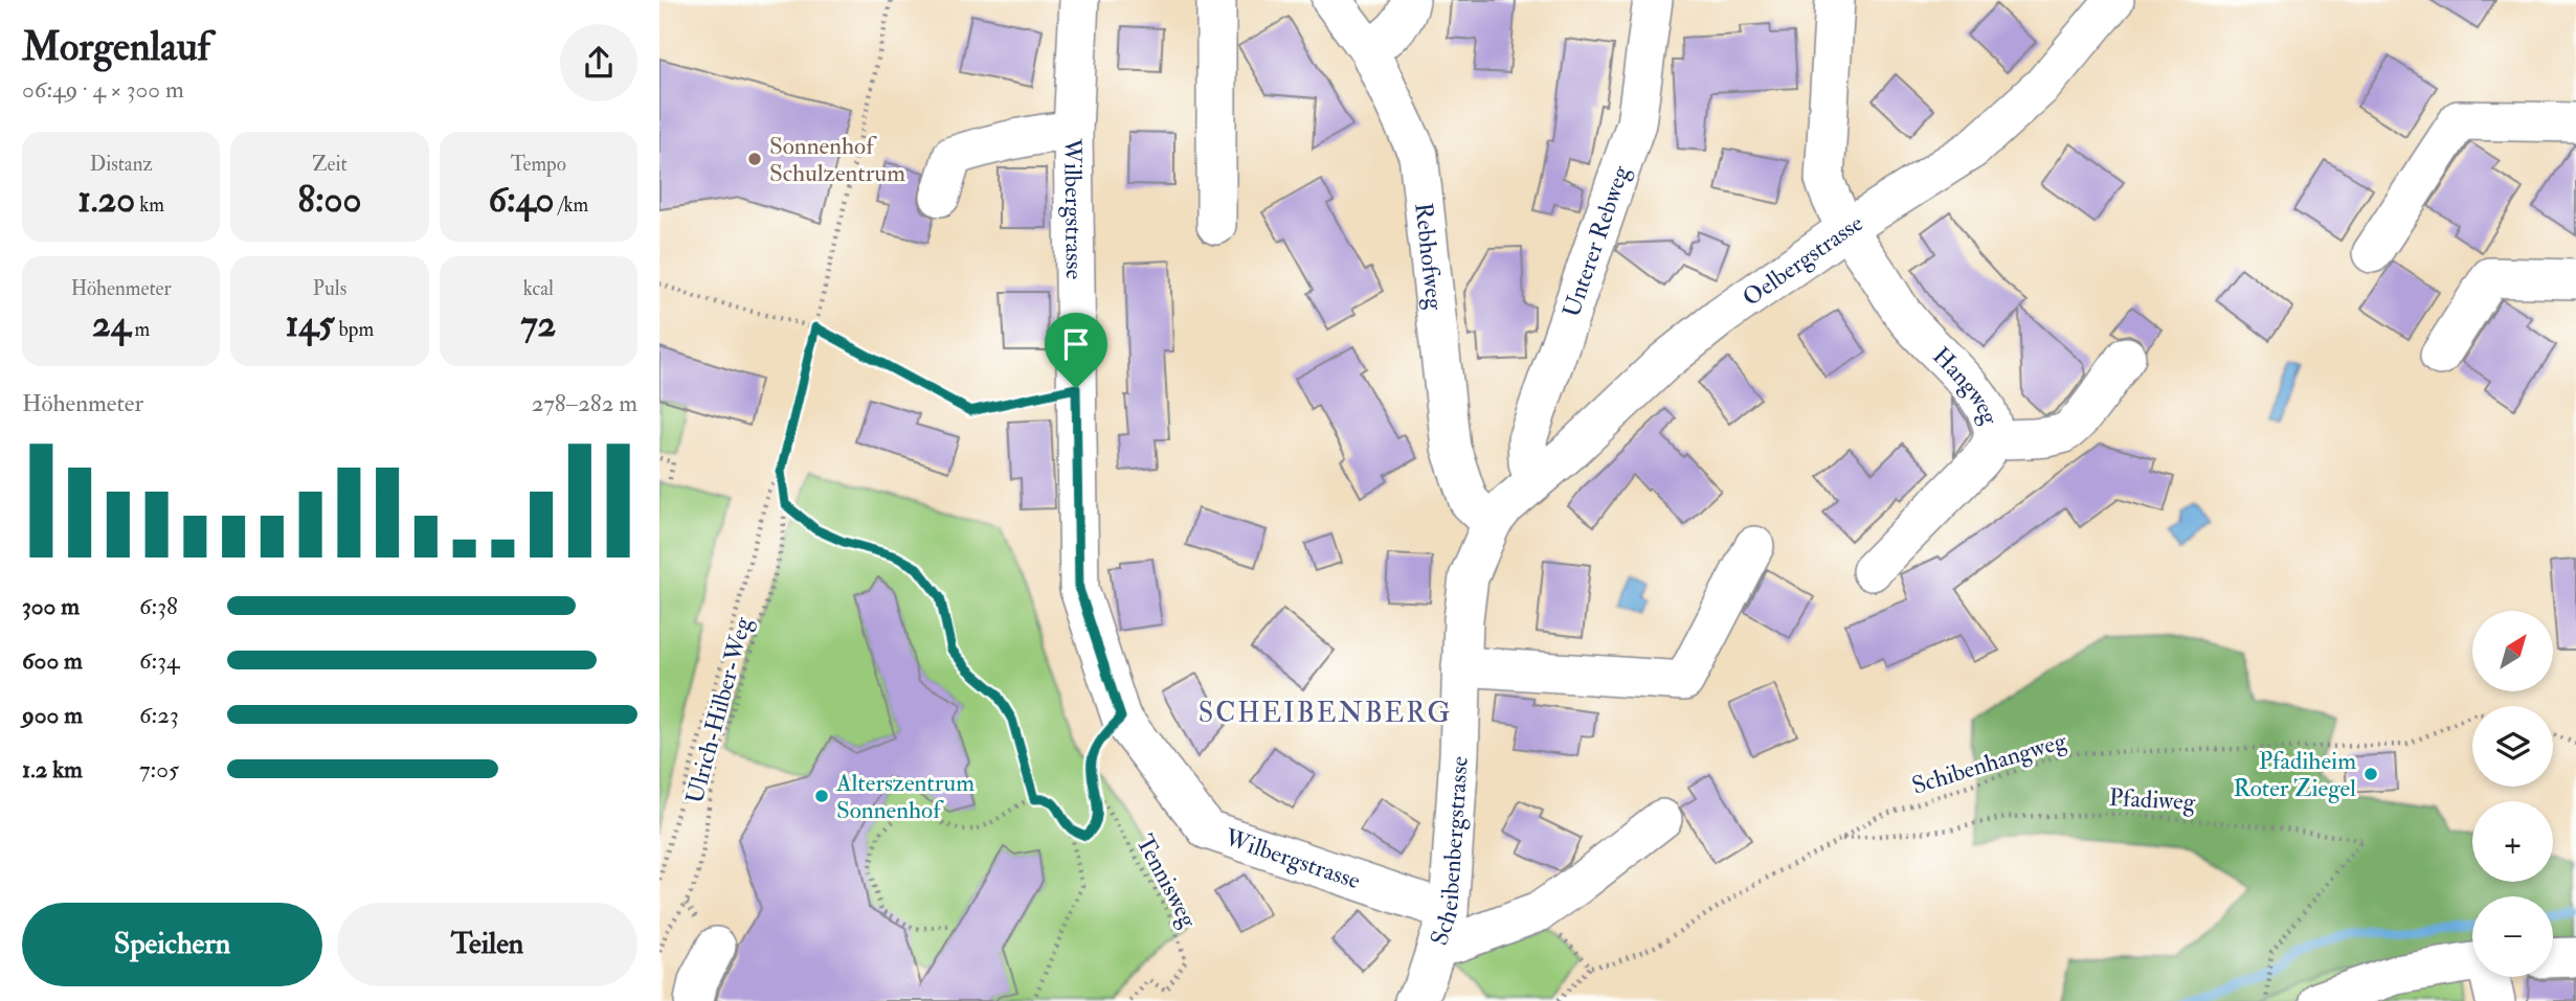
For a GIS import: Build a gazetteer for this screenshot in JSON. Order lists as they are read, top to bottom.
{
  "streets": {
    "street": [
      "Wilbergstrasse",
      "Unterer Rebweg",
      "Rebhofweg",
      "Oelbergstrasse",
      "Hangweg",
      "Scheibenbergstrasse"
    ],
    "path": [
      "Ulrich-Hilber-Weg",
      "Schibenhangweg",
      "Pfadiweg",
      "Tennisweg"
    ]
  },
  "crossings": [
    ["Wilbergstrasse", "Scheibenbergstrasse"],
    ["Unterer Rebweg", "Oelbergstrasse"],
    ["Rebhofweg", "Oelbergstrasse"],
    ["Rebhofweg", "Scheibenbergstrasse"],
    ["Oelbergstrasse", "Hangweg"],
    ["Oelbergstrasse", "Scheibenbergstrasse"],
    ["Schibenhangweg", "Pfadiweg"]
  ],
  "districts": ["SCHEIBENBERG"],
  "places": ["Sonnenhof Schulzentrum", "Pfadiheim Roter Ziegel", "Alterszentrum Sonnenhof"],
  "north": "top right",
  "page": {
    "heading": ["Morgenlauf", "06:49 · 4 × 300 m"],
    "stats": [
      ["Distanz", "1.20 km"],
      ["Zeit", "8:00"],
      ["Tempo", "6:40 /km"],
      ["Höhenmeter", "24 m"],
      ["Puls", "145 bpm"],
      ["kcal", "72"]
    ],
    "chart": ["Höhenmeter", "278–282 m"],
    "list": [
      {
        "name": "300 m",
        "note": "6:38"
      },
      {
        "name": "600 m",
        "note": "6:34"
      },
      {
        "name": "900 m",
        "note": "6:23"
      },
      {
        "name": "1.2 km",
        "note": "7:05"
      }
    ],
    "map_buttons": ["+", "−"],
    "buttons": ["Speichern", "Teilen"]
  }
}
